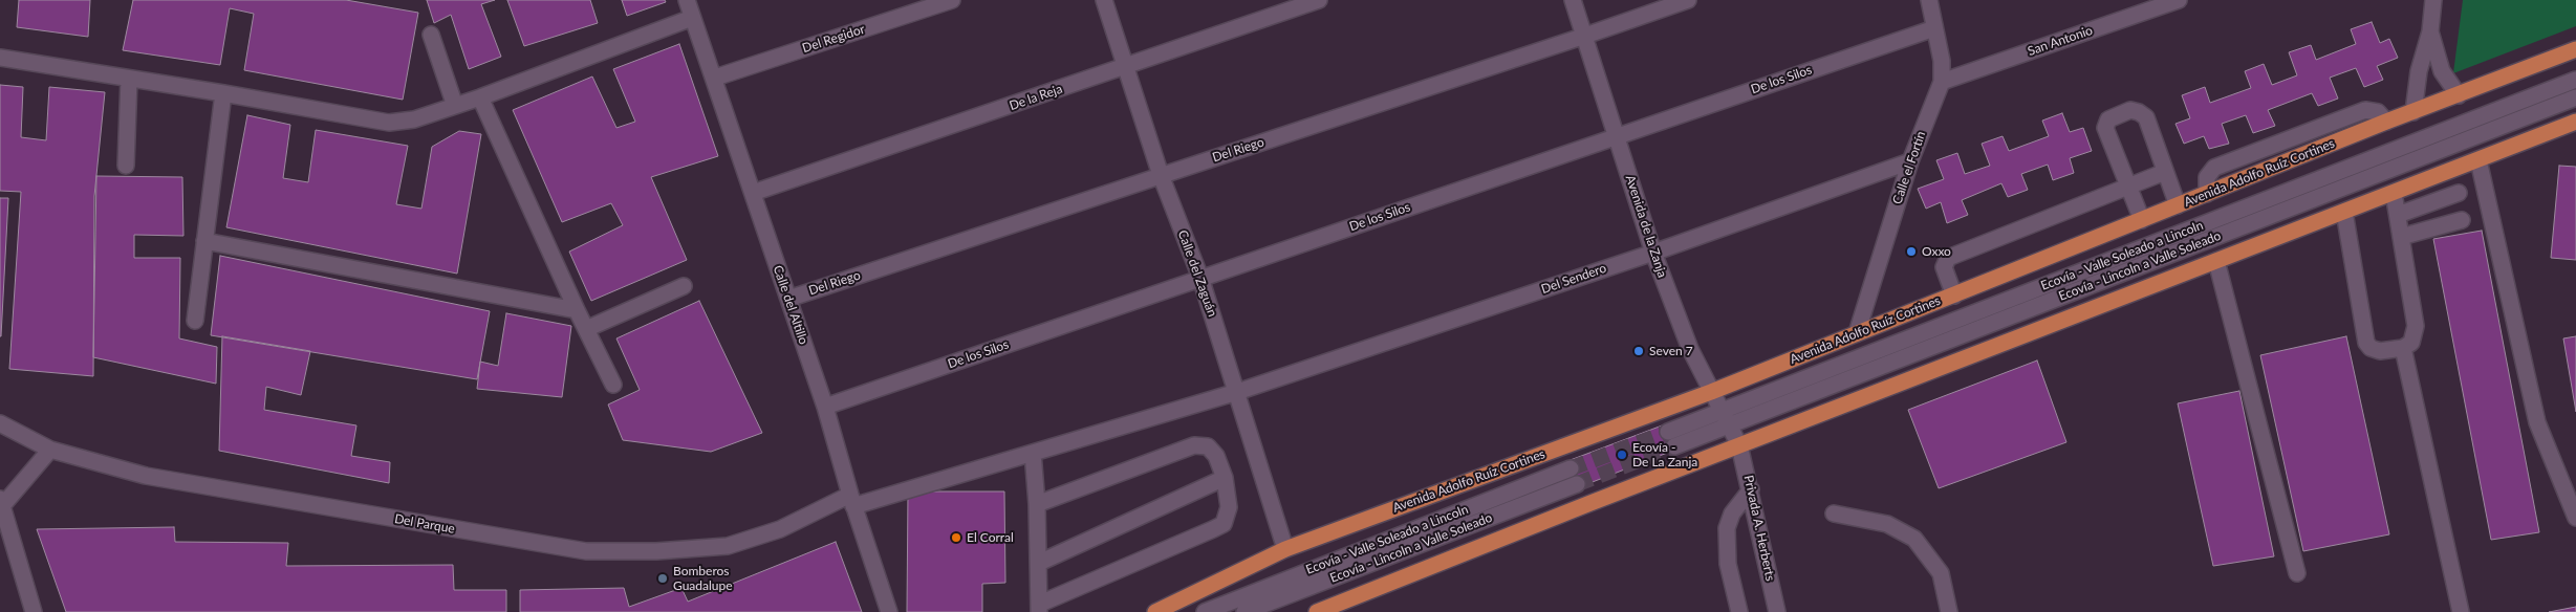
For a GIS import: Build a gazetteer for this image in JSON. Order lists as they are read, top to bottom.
{
  "streets": {
    "main road": ["Avenida Adolfo Ruíz Cortines"],
    "street": [
      "Del Regidor",
      "San Antonio",
      "De los Silos",
      "De la Reja",
      "Del Riego",
      "Calle el Fortín",
      "Avenida de la Zanja",
      "Ecovía - Valle Soleado a Lincoln",
      "Ecovía - Lincoln a Valle Soleado",
      "Calle del Zaguán",
      "Del Sendero",
      "Calle del Altillo",
      "Del Parque",
      "Privada A. Herberts"
    ]
  },
  "crossings": [
    ["Del Regidor", "Calle del Altillo"],
    ["San Antonio", "Calle el Fortín"],
    ["De los Silos", "Calle el Fortín"],
    ["De los Silos", "Avenida de la Zanja"],
    ["De los Silos", "Calle del Zaguán"],
    ["De los Silos", "Calle del Altillo"],
    ["De la Reja", "Calle del Zaguán"],
    ["De la Reja", "Calle del Altillo"],
    ["Del Riego", "Avenida de la Zanja"],
    ["Del Riego", "Calle del Zaguán"],
    ["Del Riego", "Calle del Altillo"],
    ["Calle el Fortín", "Avenida Adolfo Ruíz Cortines"],
    ["Calle el Fortín", "Del Sendero"],
    ["Avenida Adolfo Ruíz Cortines", "Avenida de la Zanja"],
    ["Avenida Adolfo Ruíz Cortines", "Calle del Zaguán"],
    ["Avenida de la Zanja", "Ecovía - Valle Soleado a Lincoln"],
    ["Avenida de la Zanja", "Ecovía - Lincoln a Valle Soleado"],
    ["Avenida de la Zanja", "Del Sendero"],
    ["Avenida de la Zanja", "Privada A. Herberts"],
    ["Ecovía - Valle Soleado a Lincoln", "Ecovía - Lincoln a Valle Soleado"],
    ["Calle del Zaguán", "Del Sendero"],
    ["Del Sendero", "Del Parque"],
    ["Calle del Altillo", "Del Parque"]
  ],
  "places": [
    "Oxxo",
    "Seven 7",
    "Ecovía - De La Zanja",
    "El Corral",
    "Bomberos Guadalupe"
  ]
}
